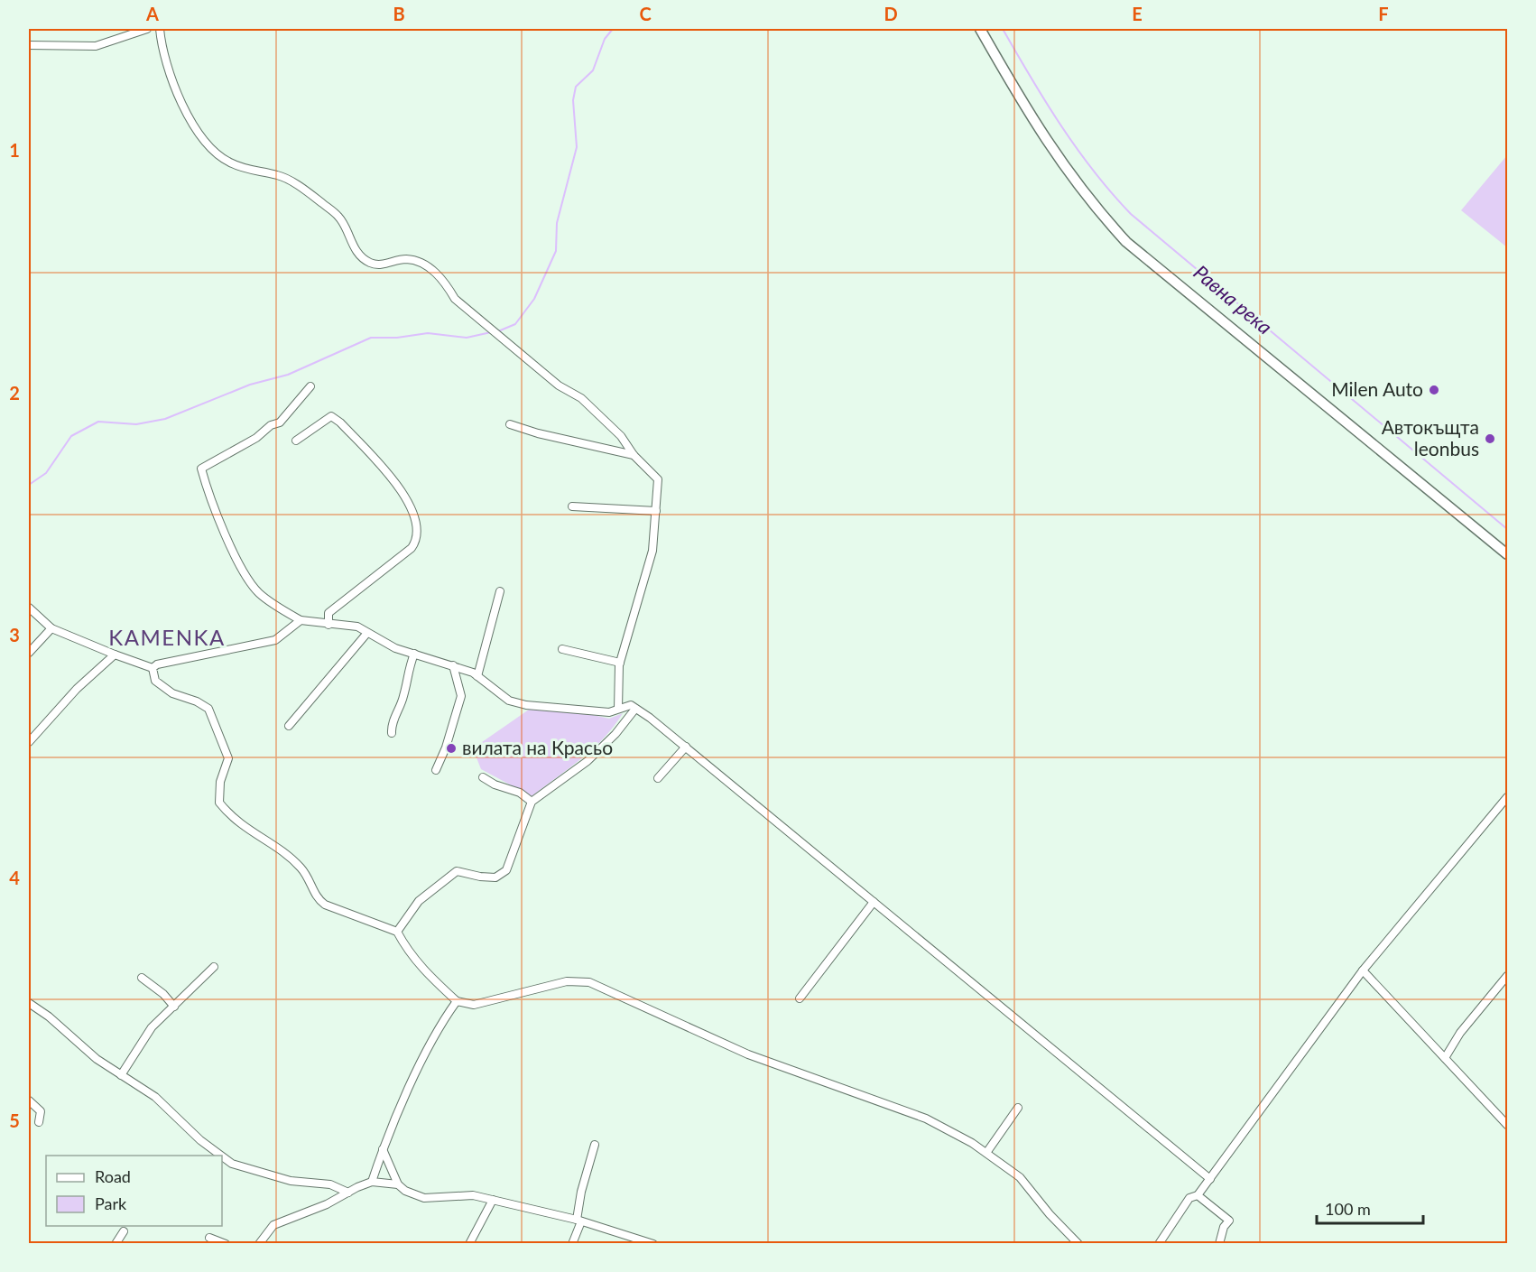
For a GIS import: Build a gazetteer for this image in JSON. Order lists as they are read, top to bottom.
{
  "districts": ["KAMENKA"],
  "water": ["Равна река"],
  "places": ["Milen Auto", "Автокъщта leonbus", "вилата на Красьо"],
  "legend": ["Road", "Park"],
  "scale_bar": "100 m",
  "grid": {
    "columns": [
      "A",
      "B",
      "C",
      "D",
      "E",
      "F"
    ],
    "rows": [
      "1",
      "2",
      "3",
      "4",
      "5"
    ]
  }
}
